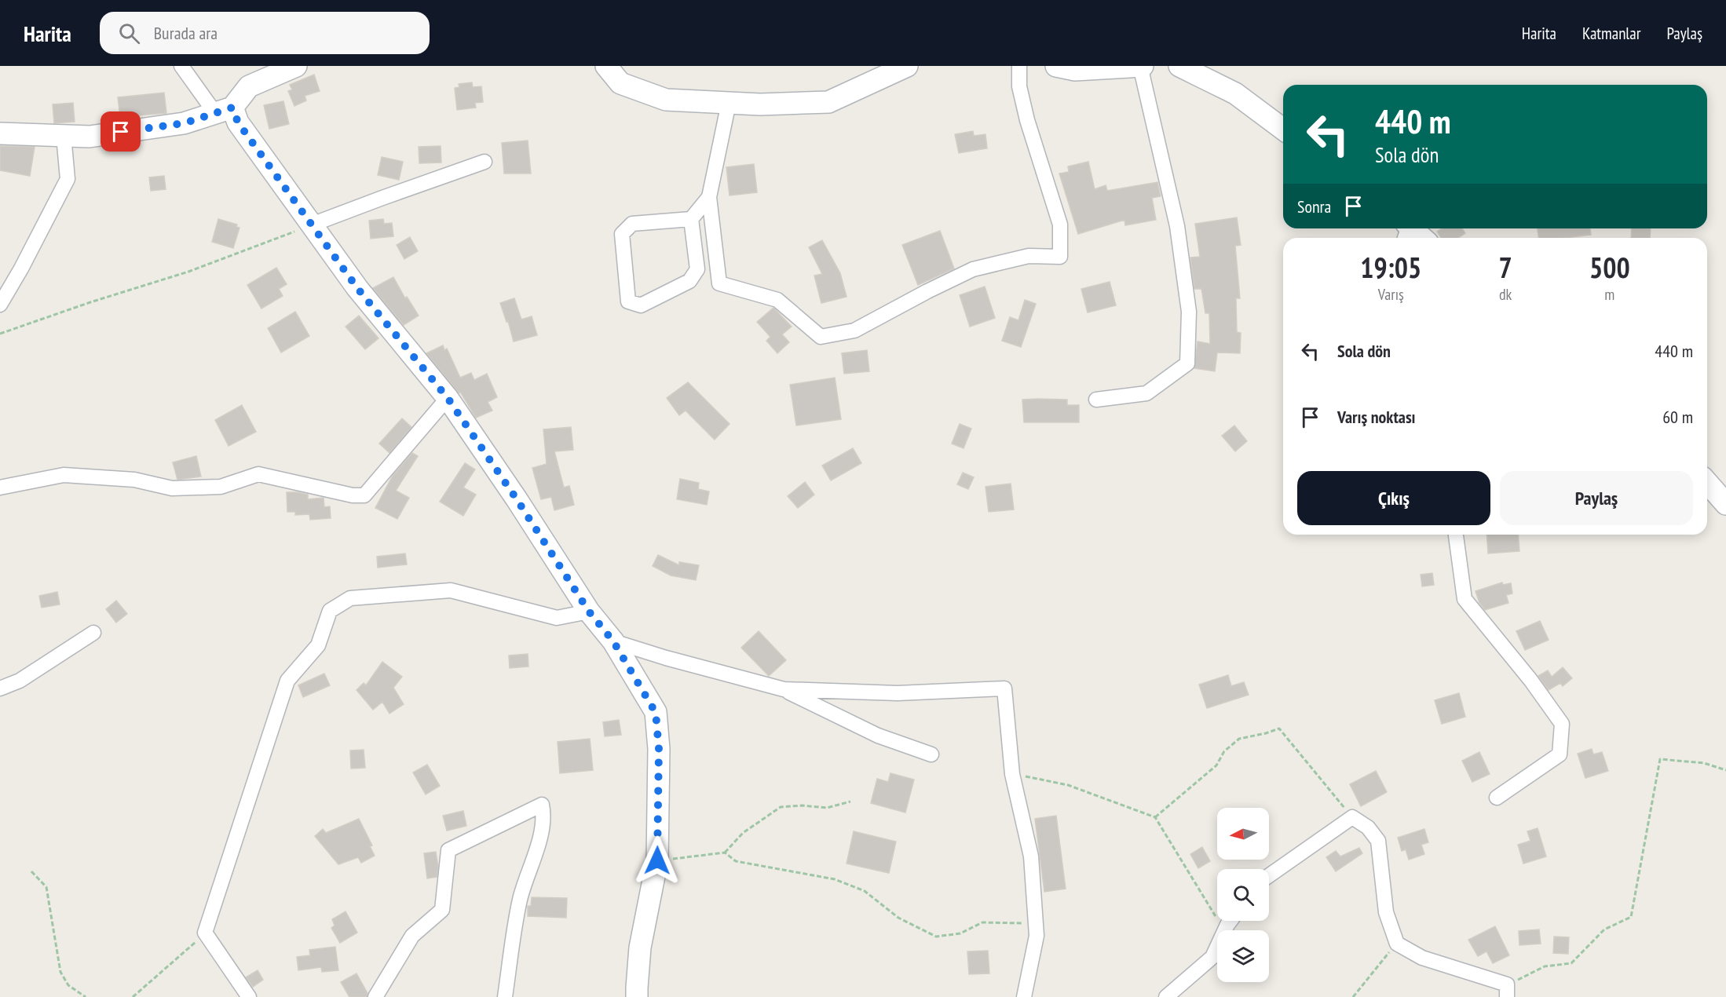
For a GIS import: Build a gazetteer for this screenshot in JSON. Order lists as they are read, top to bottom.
{
  "north": "left",
  "page": {
    "header": "Harita",
    "search": "Burada ara",
    "nav": ["Harita", "Katmanlar", "Paylaş"],
    "turn": ["440 m", "Sola dön"],
    "then": "Sonra",
    "eta": [
      "19:05",
      "Varış",
      "7",
      "dk",
      "500",
      "m"
    ],
    "list": [
      {
        "name": "Sola dön",
        "value": "440 m"
      },
      {
        "name": "Varış noktası",
        "value": "60 m"
      }
    ],
    "buttons": ["Çıkış", "Paylaş"]
  }
}
